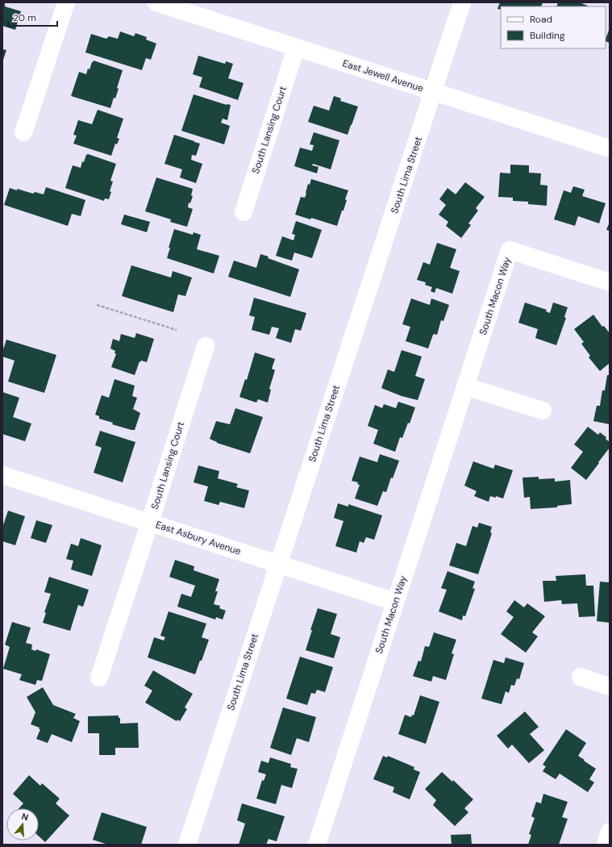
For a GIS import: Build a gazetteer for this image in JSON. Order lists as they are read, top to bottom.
{
  "streets": {
    "street": [
      "East Jewell Avenue",
      "South Lansing Court",
      "South Lima Street",
      "South Macon Way",
      "East Asbury Avenue"
    ]
  },
  "crossings": [
    ["East Jewell Avenue", "South Lansing Court"],
    ["East Jewell Avenue", "South Lima Street"],
    ["South Lansing Court", "East Asbury Avenue"],
    ["South Lima Street", "East Asbury Avenue"],
    ["South Macon Way", "East Asbury Avenue"]
  ],
  "legend": ["Road", "Building"],
  "scale_bar": "20 m",
  "north": "top"
}
